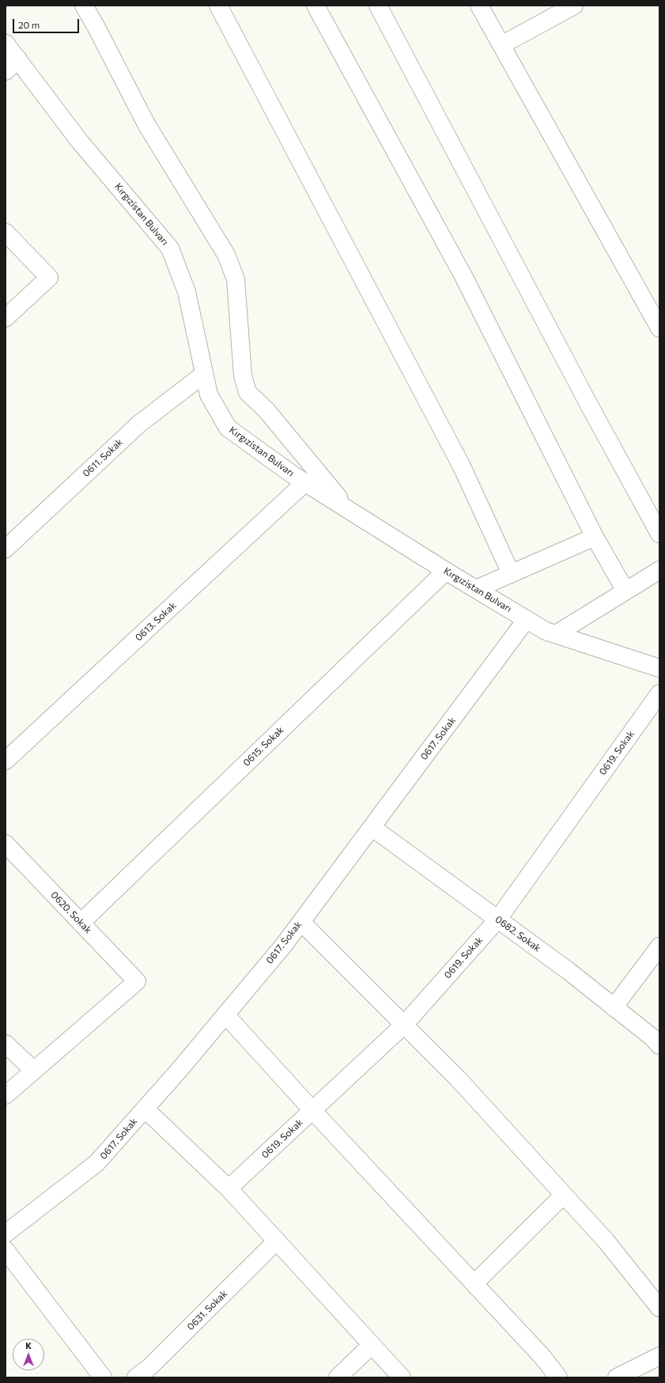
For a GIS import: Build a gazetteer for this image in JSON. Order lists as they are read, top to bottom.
{
  "streets": {
    "street": [
      "Kırgızistan Bulvarı",
      "0611. Sokak",
      "0613. Sokak",
      "0617. Sokak",
      "0615. Sokak",
      "0619. Sokak",
      "0620. Sokak",
      "0682. Sokak",
      "0631. Sokak"
    ]
  },
  "crossings": [
    ["Kırgızistan Bulvarı", "0611. Sokak"],
    ["Kırgızistan Bulvarı", "0613. Sokak"],
    ["Kırgızistan Bulvarı", "0617. Sokak"],
    ["Kırgızistan Bulvarı", "0615. Sokak"],
    ["0617. Sokak", "0682. Sokak"],
    ["0615. Sokak", "0620. Sokak"],
    ["0619. Sokak", "0682. Sokak"]
  ],
  "scale_bar": "20 m",
  "north": "top"
}
